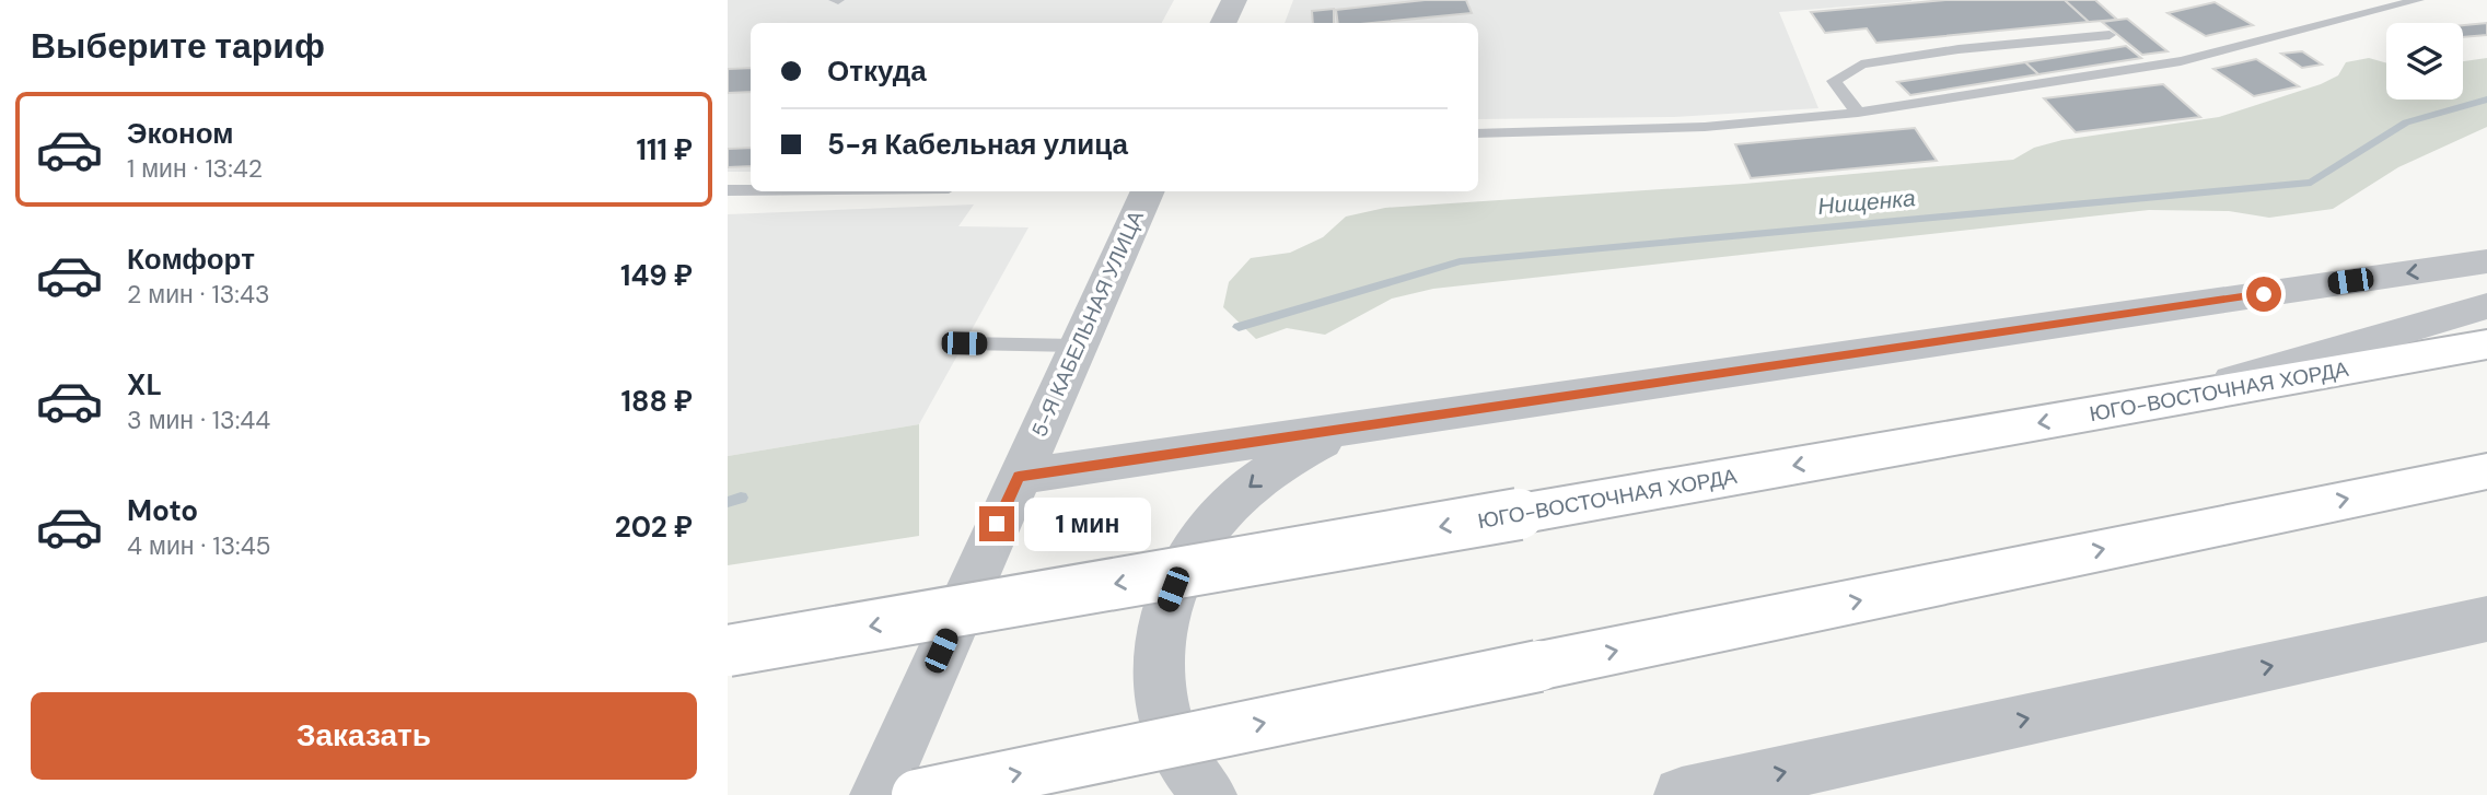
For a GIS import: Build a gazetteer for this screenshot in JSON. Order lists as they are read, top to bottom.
{
  "streets": {
    "main road": ["ЮГО-ВОСТОЧНАЯ ХОРДА"],
    "street": ["5-Я КАБЕЛЬНАЯ УЛИЦА"]
  },
  "water": ["Нищенка"],
  "page": {
    "heading": "Выберите тариф",
    "banner": ["Откуда", "5-я Кабельная улица"],
    "list": [
      {
        "name": "Эконом",
        "note": "1 мин · 13:42",
        "value": "111 ₽"
      },
      {
        "name": "Комфорт",
        "note": "2 мин · 13:43",
        "value": "149 ₽"
      },
      {
        "name": "XL",
        "note": "3 мин · 13:44",
        "value": "188 ₽"
      },
      {
        "name": "Moto",
        "note": "4 мин · 13:45",
        "value": "202 ₽"
      }
    ],
    "bubble": "1 мин",
    "buttons": "Заказать"
  }
}
